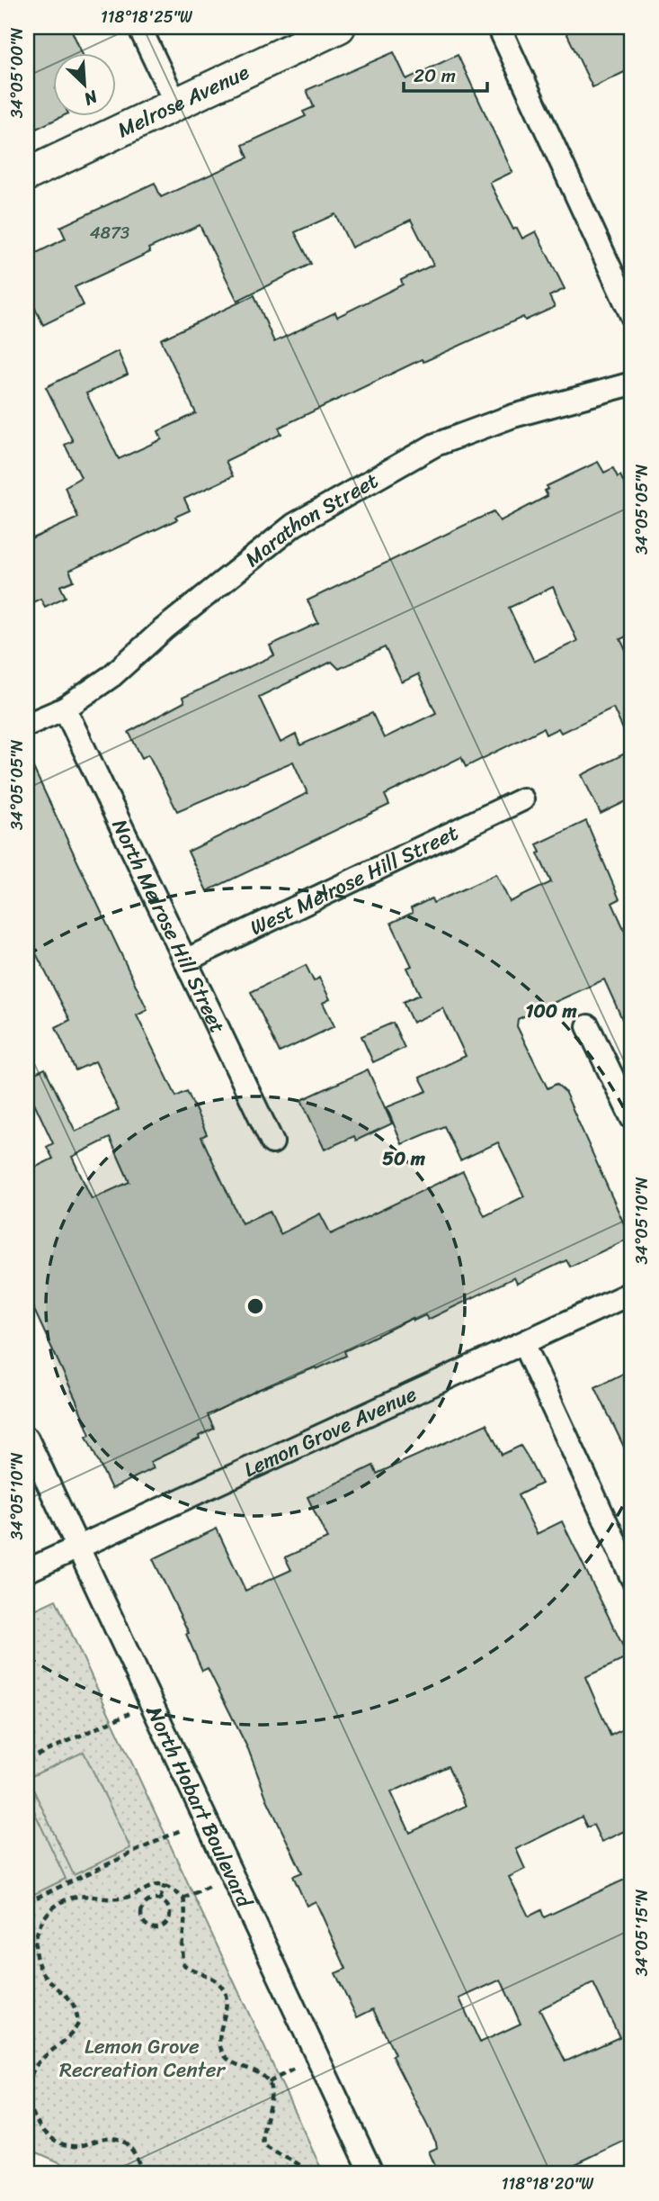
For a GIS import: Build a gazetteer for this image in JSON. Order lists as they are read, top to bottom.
{
  "streets": {
    "main road": ["Melrose Avenue"],
    "street": [
      "Marathon Street",
      "West Melrose Hill Street",
      "North Melrose Hill Street",
      "Lemon Grove Avenue",
      "North Hobart Boulevard"
    ]
  },
  "crossings": [
    ["Marathon Street", "North Melrose Hill Street"],
    ["West Melrose Hill Street", "North Melrose Hill Street"],
    ["Lemon Grove Avenue", "North Hobart Boulevard"]
  ],
  "parks": ["Lemon Grove Recreation Center"],
  "house_numbers": ["4873"],
  "scale_bar": "20 m",
  "north": "bottom right",
  "coordinates": [
    "118°18'25\"W",
    "34°05'00\"N",
    "34°05'05\"N",
    "34°05'10\"N",
    "34°05'15\"N",
    "118°18'20\"W"
  ],
  "rings": ["100 m", "50 m"]
}
